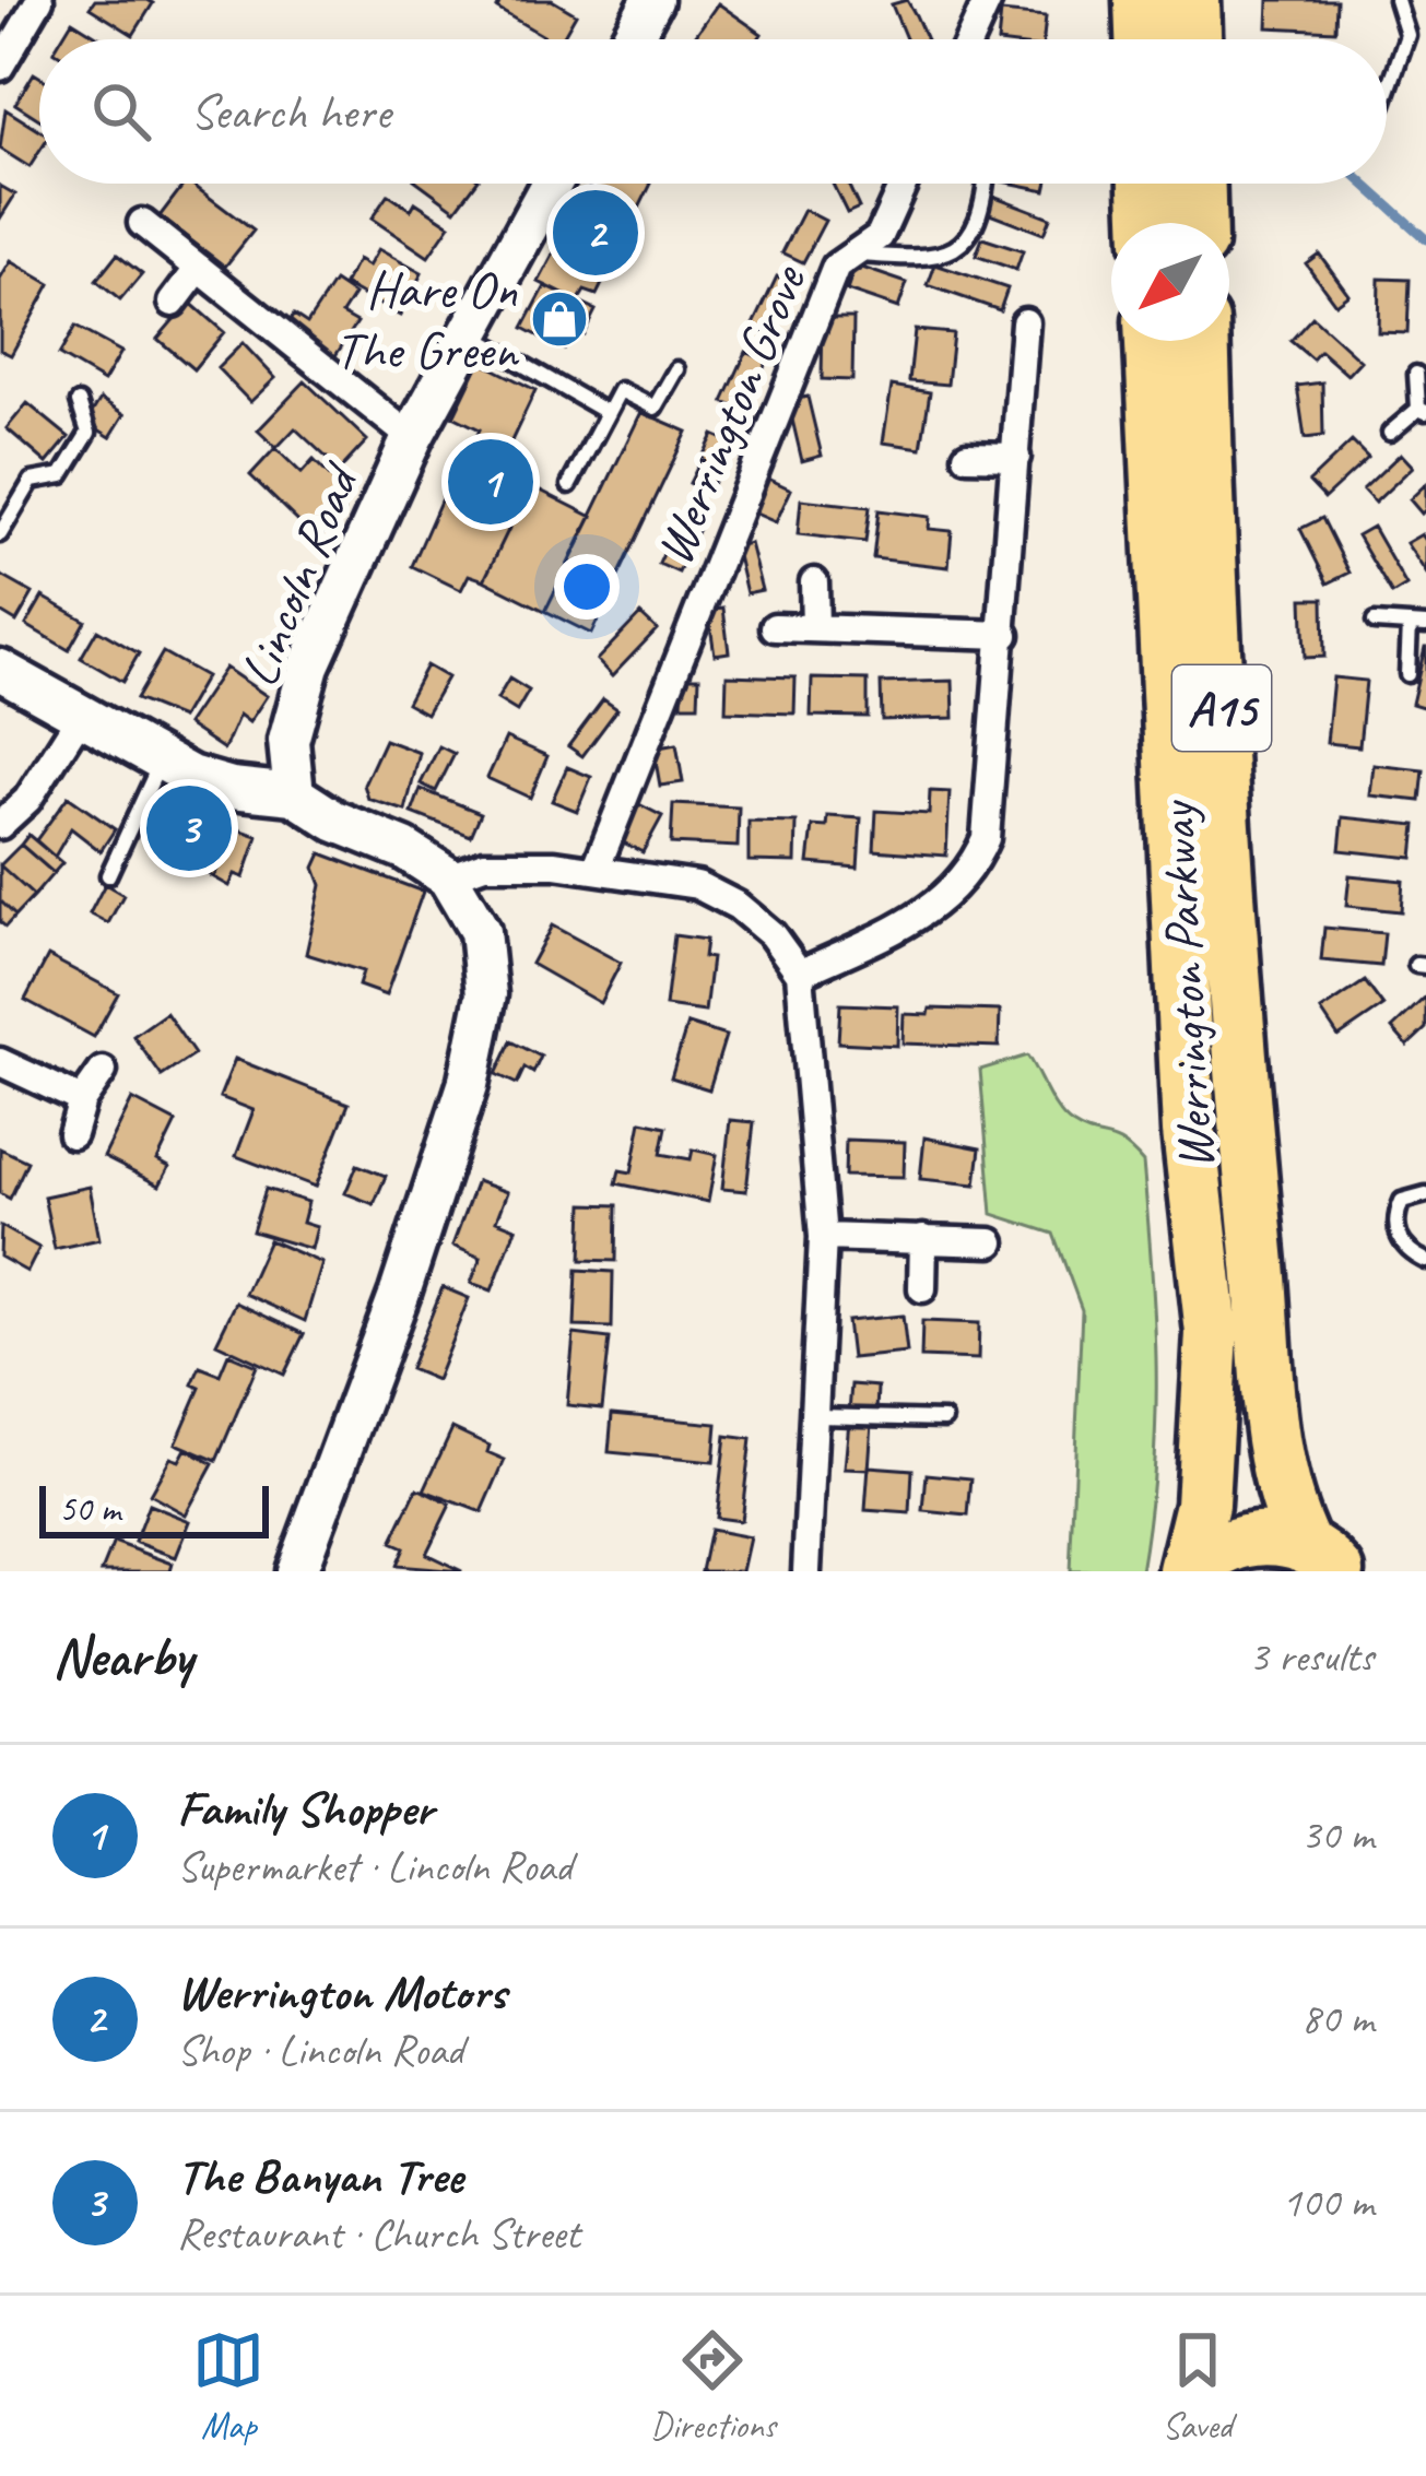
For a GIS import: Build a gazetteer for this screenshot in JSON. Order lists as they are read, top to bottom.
{
  "streets": {
    "highway": ["A15", "Werrington Parkway"],
    "street": ["Werrington Grove", "Lincoln Road"]
  },
  "crossings": [
    ["A15", "Werrington Parkway"]
  ],
  "places": {
    "shop": ["Hare On The Green"]
  },
  "scale_bar": "50 m",
  "north": "bottom left",
  "page": {
    "search": "Search here",
    "pins": ["2", "1", "3"],
    "scale": "50 m",
    "heading": ["Nearby", "3 results"],
    "list": [
      {
        "mark": "1",
        "name": "Family Shopper",
        "note": "Supermarket · Lincoln Road",
        "value": "30 m"
      },
      {
        "mark": "2",
        "name": "Werrington Motors",
        "note": "Shop · Lincoln Road",
        "value": "80 m"
      },
      {
        "mark": "3",
        "name": "The Banyan Tree",
        "note": "Restaurant · Church Street",
        "value": "100 m"
      }
    ],
    "nav": ["Map", "Directions", "Saved"]
  }
}
